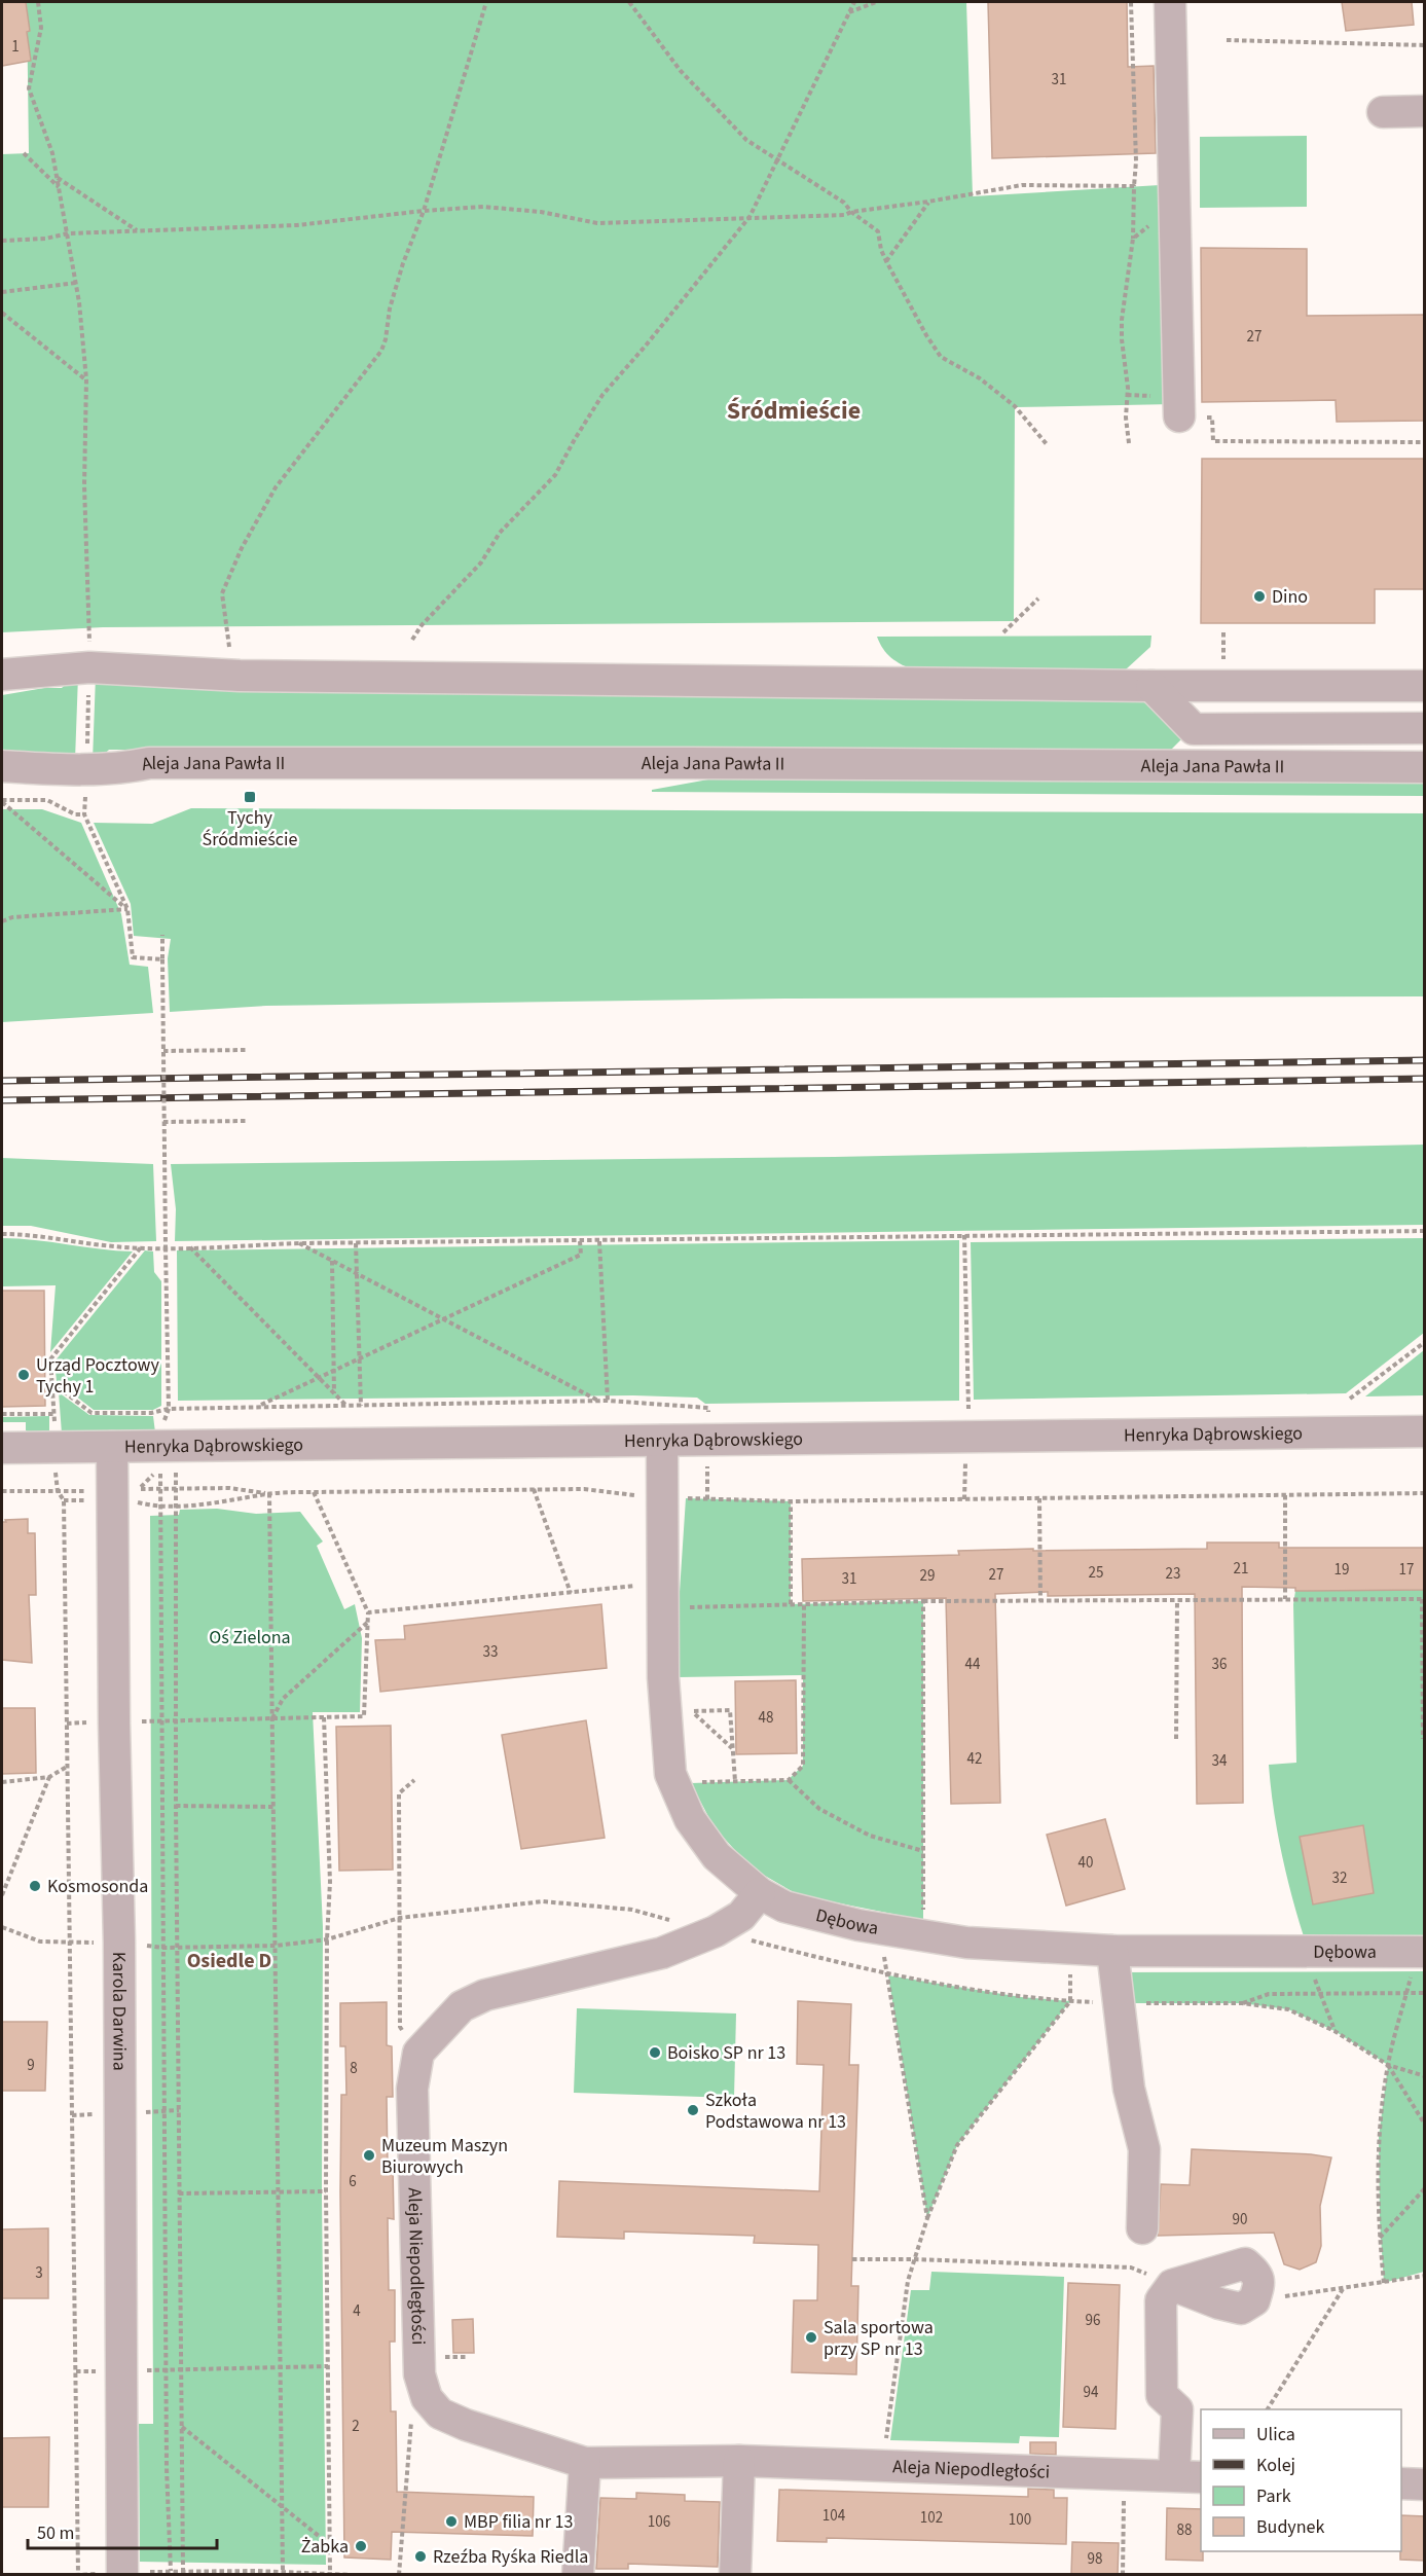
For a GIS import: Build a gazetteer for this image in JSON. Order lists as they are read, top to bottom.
{
  "streets": {
    "street": [
      "Aleja Jana Pawła II",
      "Henryka Dąbrowskiego",
      "Dębowa",
      "Karola Darwina",
      "Aleja Niepodległości"
    ]
  },
  "crossings": [
    ["Henryka Dąbrowskiego", "Dębowa"],
    ["Henryka Dąbrowskiego", "Karola Darwina"],
    ["Dębowa", "Aleja Niepodległości"]
  ],
  "districts": ["Śródmieście", "Osiedle D"],
  "parks": ["Oś Zielona"],
  "places": {
    "other": [
      "Dino",
      "Urząd Pocztowy Tychy 1",
      "Kosmosonda",
      "Boisko SP nr 13",
      "Szkoła Podstawowa nr 13",
      "Muzeum Maszyn Biurowych",
      "Sala sportowa przy SP nr 13",
      "MBP filia nr 13",
      "Żabka",
      "Rzeźba Ryśka Riedla"
    ],
    "transit": ["Tychy Śródmieście"]
  },
  "house_numbers": [
    "1",
    "31",
    "27",
    "21",
    "19",
    "17",
    "25",
    "23",
    "27",
    "29",
    "31",
    "33",
    "44",
    "36",
    "48",
    "42",
    "34",
    "40",
    "32",
    "9",
    "8",
    "6",
    "90",
    "3",
    "4",
    "96",
    "94",
    "2",
    "104",
    "102",
    "100",
    "106",
    "88",
    "98"
  ],
  "legend": [
    "Ulica",
    "Kolej",
    "Park",
    "Budynek"
  ],
  "scale_bar": "50 m"
}
